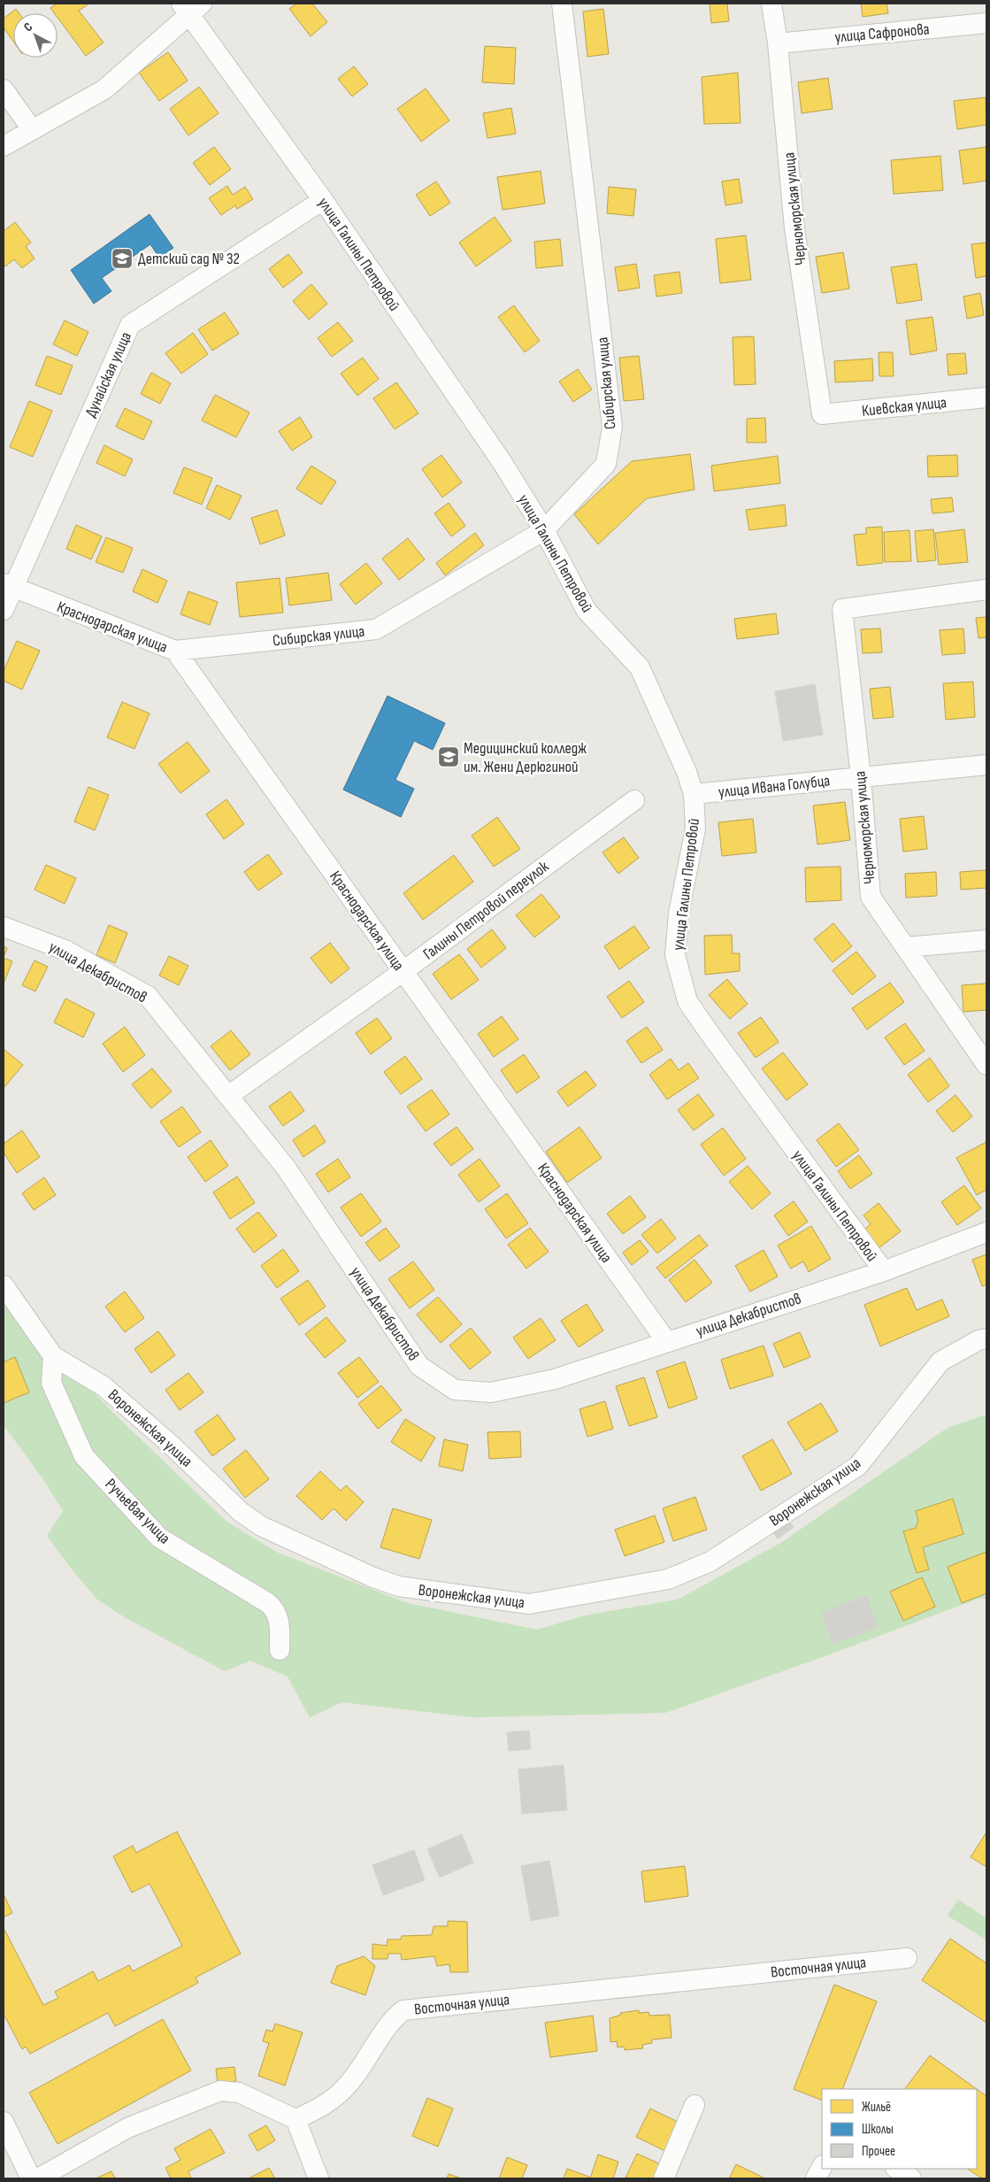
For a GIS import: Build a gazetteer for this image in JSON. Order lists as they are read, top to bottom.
{
  "streets": {
    "street": [
      "улица Сафронова",
      "Черноморская улица",
      "улица Галины Петровой",
      "Дунайская улица",
      "Сибирская улица",
      "Киевская улица",
      "Краснодарская улица",
      "улица Ивана Голубца",
      "Галины Петровой переулок",
      "улица Декабристов",
      "Воронежская улица",
      "Ручьевая улица",
      "Восточная улица"
    ]
  },
  "crossings": [
    ["улица Сафронова", "Черноморская улица"],
    ["Черноморская улица", "Киевская улица"],
    ["Черноморская улица", "улица Ивана Голубца"],
    ["улица Галины Петровой", "Дунайская улица"],
    ["улица Галины Петровой", "Сибирская улица"],
    ["улица Галины Петровой", "улица Ивана Голубца"],
    ["улица Галины Петровой", "улица Декабристов"],
    ["Дунайская улица", "Краснодарская улица"],
    ["Сибирская улица", "Краснодарская улица"],
    ["Краснодарская улица", "Галины Петровой переулок"],
    ["Краснодарская улица", "улица Декабристов"],
    ["Галины Петровой переулок", "улица Декабристов"],
    ["Воронежская улица", "Ручьевая улица"]
  ],
  "places": {
    "school or university": ["Детский сад № 32", "Медицинский колледж им. Жени Дерюгиной"]
  },
  "legend": ["Жильё", "Школы", "Прочее"],
  "north": "top left"
}
